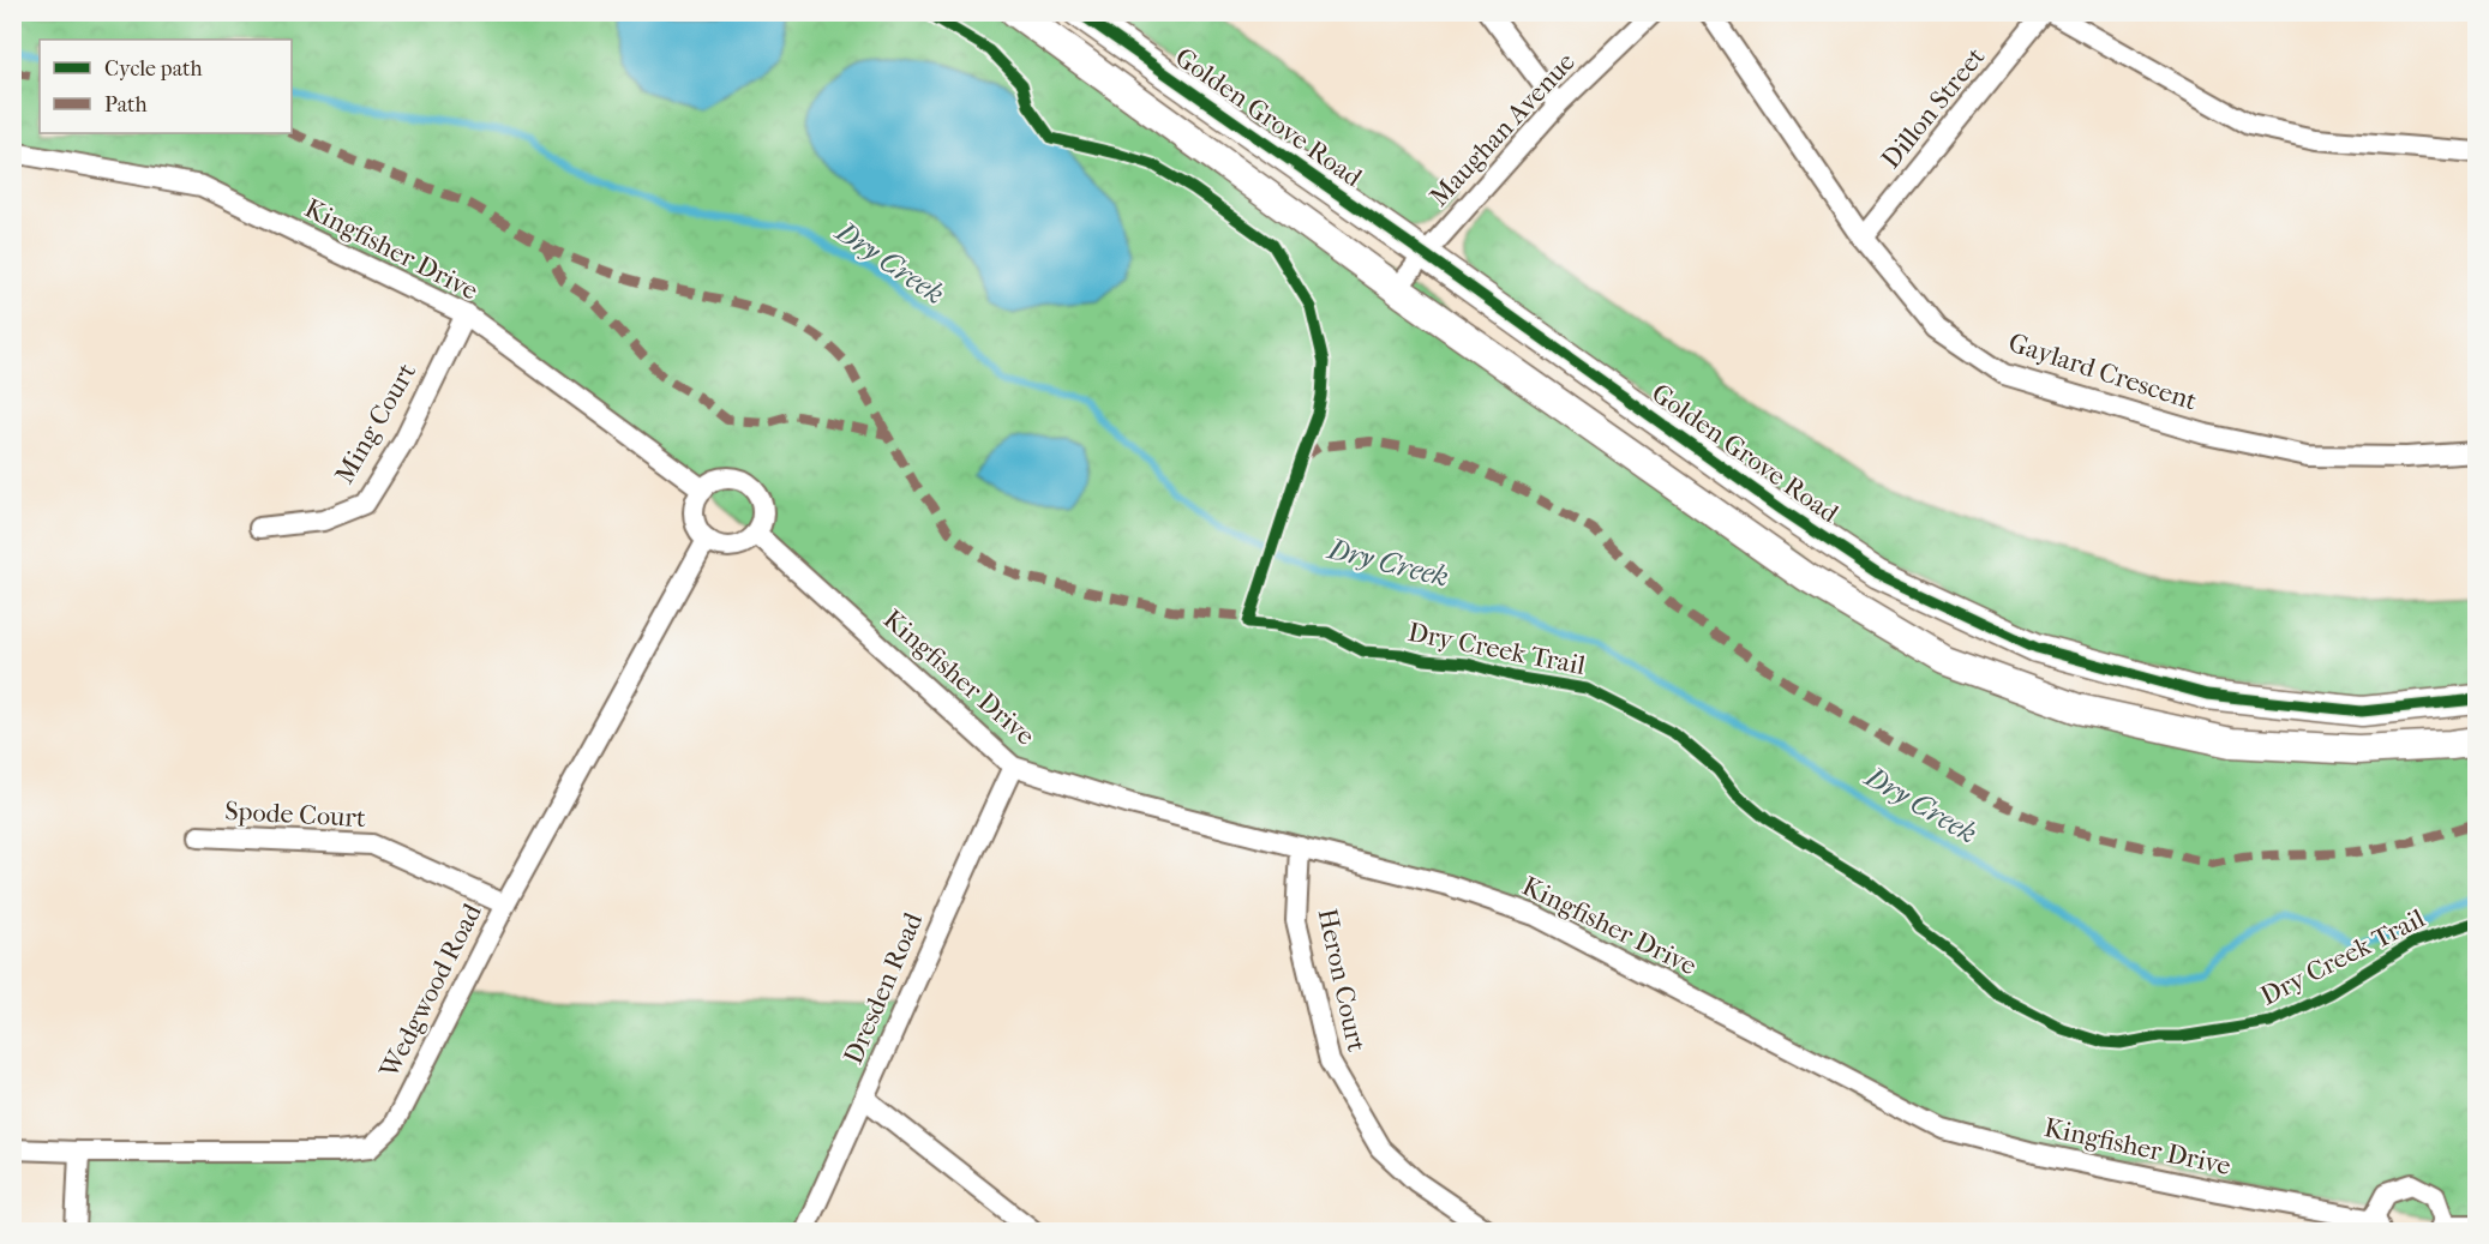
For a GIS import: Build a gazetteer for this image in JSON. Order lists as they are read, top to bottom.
{
  "streets": {
    "main road": ["Golden Grove Road"],
    "street": [
      "Dillon Street",
      "Maughan Avenue",
      "Kingfisher Drive",
      "Gaylard Crescent",
      "Ming Court",
      "Spode Court",
      "Heron Court",
      "Dresden Road",
      "Wedgwood Road"
    ],
    "cycle path": ["Dry Creek Trail"]
  },
  "crossings": [
    ["Dillon Street", "Gaylard Crescent"],
    ["Golden Grove Road", "Maughan Avenue"],
    ["Kingfisher Drive", "Ming Court"],
    ["Kingfisher Drive", "Heron Court"],
    ["Kingfisher Drive", "Dresden Road"],
    ["Kingfisher Drive", "Wedgwood Road"],
    ["Spode Court", "Wedgwood Road"]
  ],
  "water": ["Dry Creek"],
  "legend": ["Cycle path", "Path"]
}
